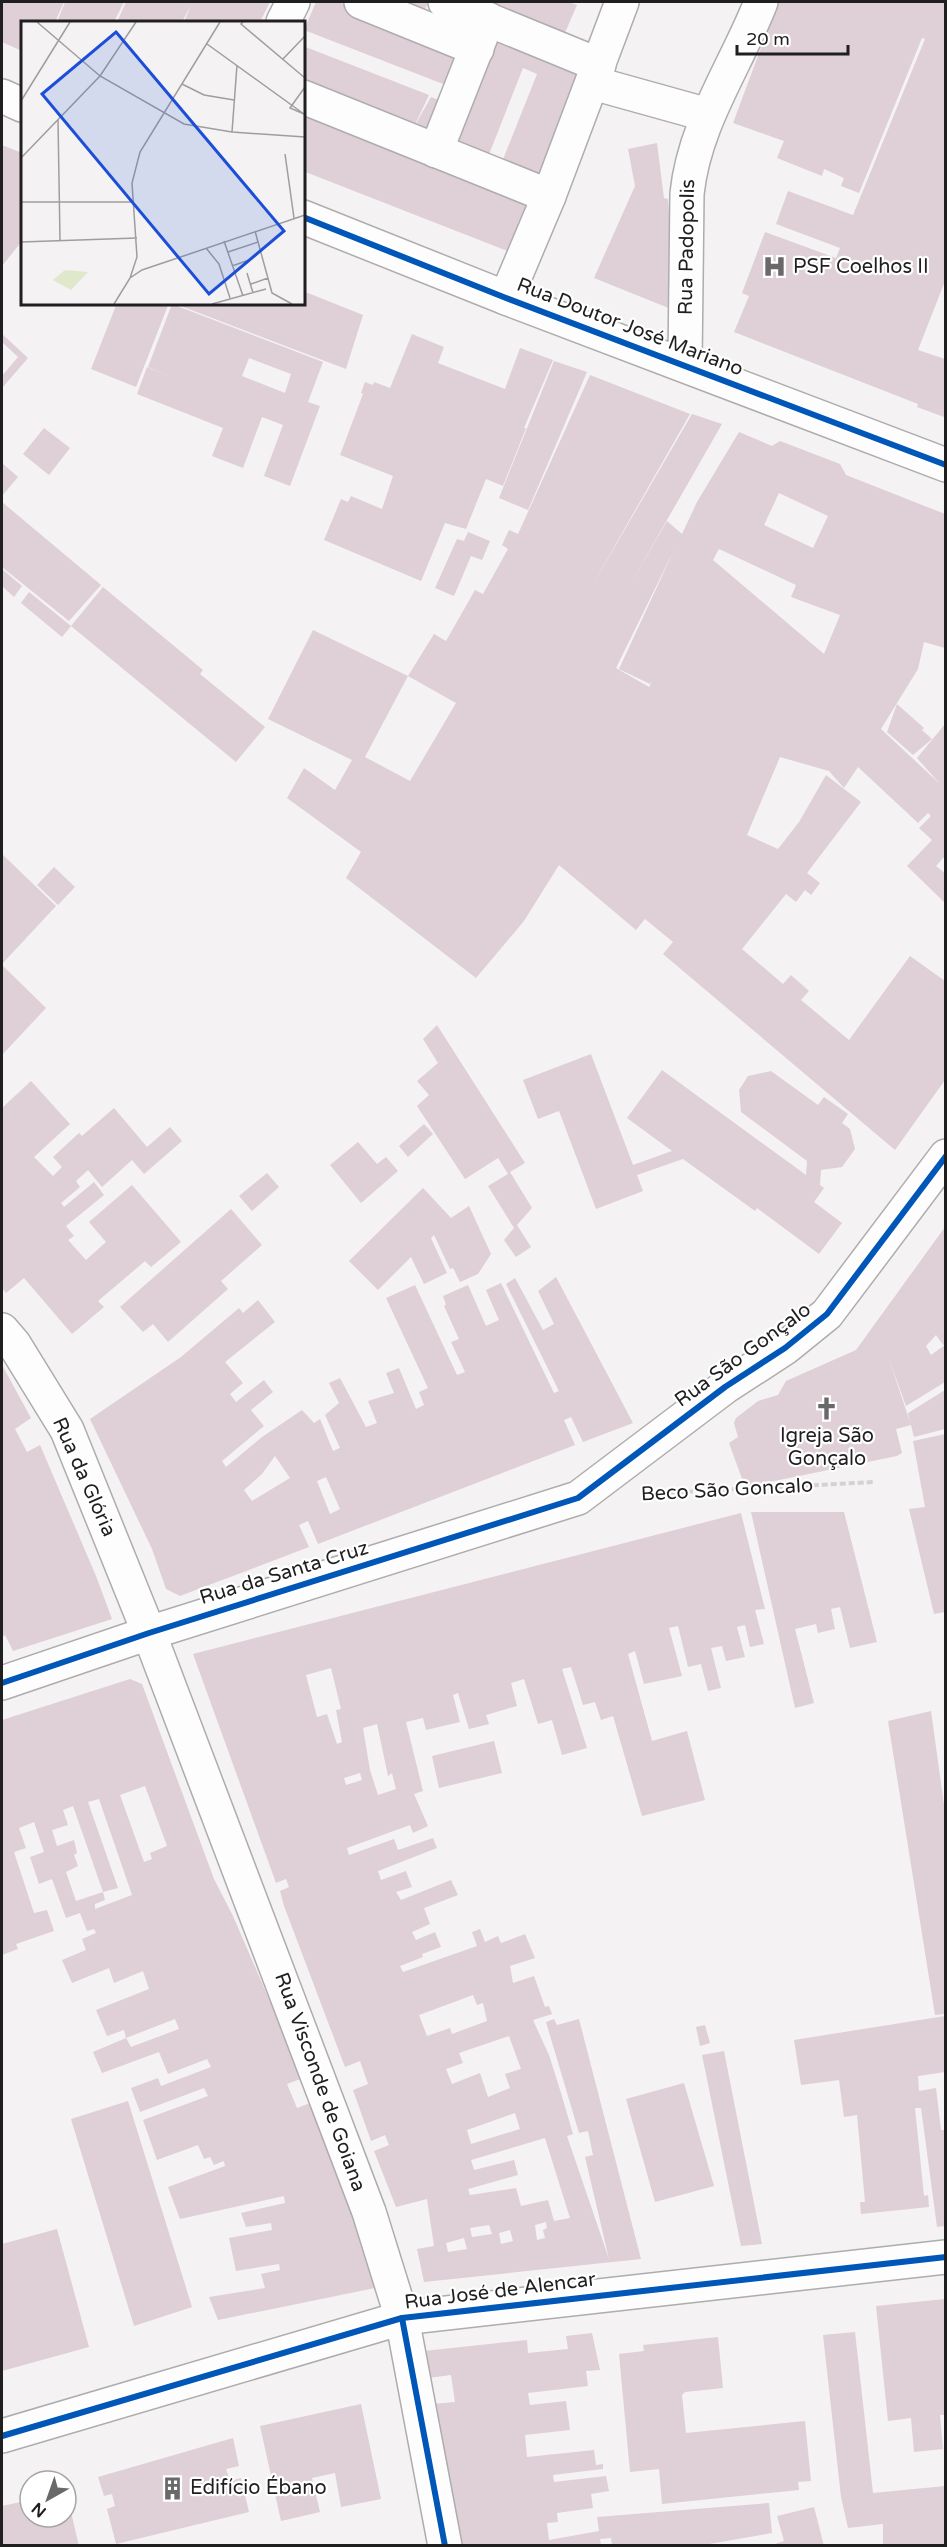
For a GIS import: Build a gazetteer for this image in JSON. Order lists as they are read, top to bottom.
{
  "streets": {
    "street": [
      "Rua Padopolis",
      "Rua Doutor José Mariano",
      "Rua São Gonçalo",
      "Rua da Glória",
      "Rua da Santa Cruz",
      "Rua Visconde de Goiana",
      "Rua José de Alencar"
    ],
    "path": ["Beco São Goncalo"]
  },
  "crossings": [
    ["Rua Padopolis", "Rua Doutor José Mariano"],
    ["Rua São Gonçalo", "Rua da Santa Cruz"],
    ["Rua da Glória", "Rua da Santa Cruz"],
    ["Rua da Glória", "Rua Visconde de Goiana"],
    ["Rua da Santa Cruz", "Rua Visconde de Goiana"],
    ["Rua Visconde de Goiana", "Rua José de Alencar"]
  ],
  "places": {
    "hospital": ["PSF Coelhos II"],
    "church": ["Igreja São Gonçalo"],
    "building": ["Edifício Ébano"]
  },
  "scale_bar": "20 m",
  "north": "bottom left"
}
